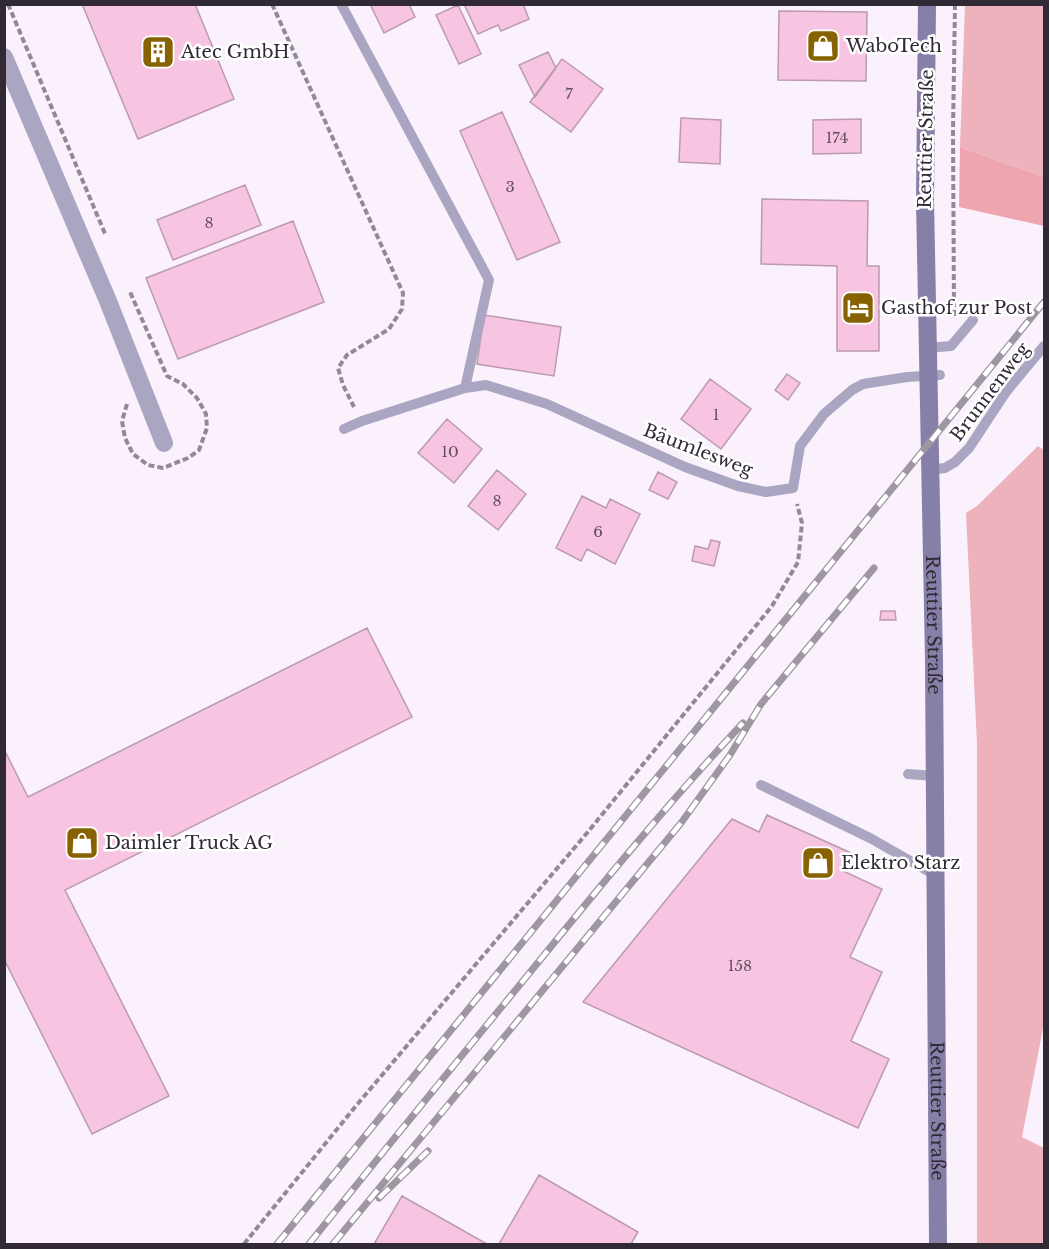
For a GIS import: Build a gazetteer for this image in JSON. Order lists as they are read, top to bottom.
{
  "streets": {
    "main road": ["Reuttier Straße"],
    "lane": ["Brunnenweg", "Bäumlesweg"]
  },
  "crossings": [
    ["Reuttier Straße", "Brunnenweg"]
  ],
  "places": {
    "shop": ["WaboTech", "Daimler Truck AG", "Elektro Starz"],
    "building": ["Atec GmbH"],
    "hotel": ["Gasthof zur Post"]
  },
  "house_numbers": [
    "7",
    "174",
    "3",
    "8",
    "1",
    "10",
    "8",
    "6",
    "158"
  ]
}
